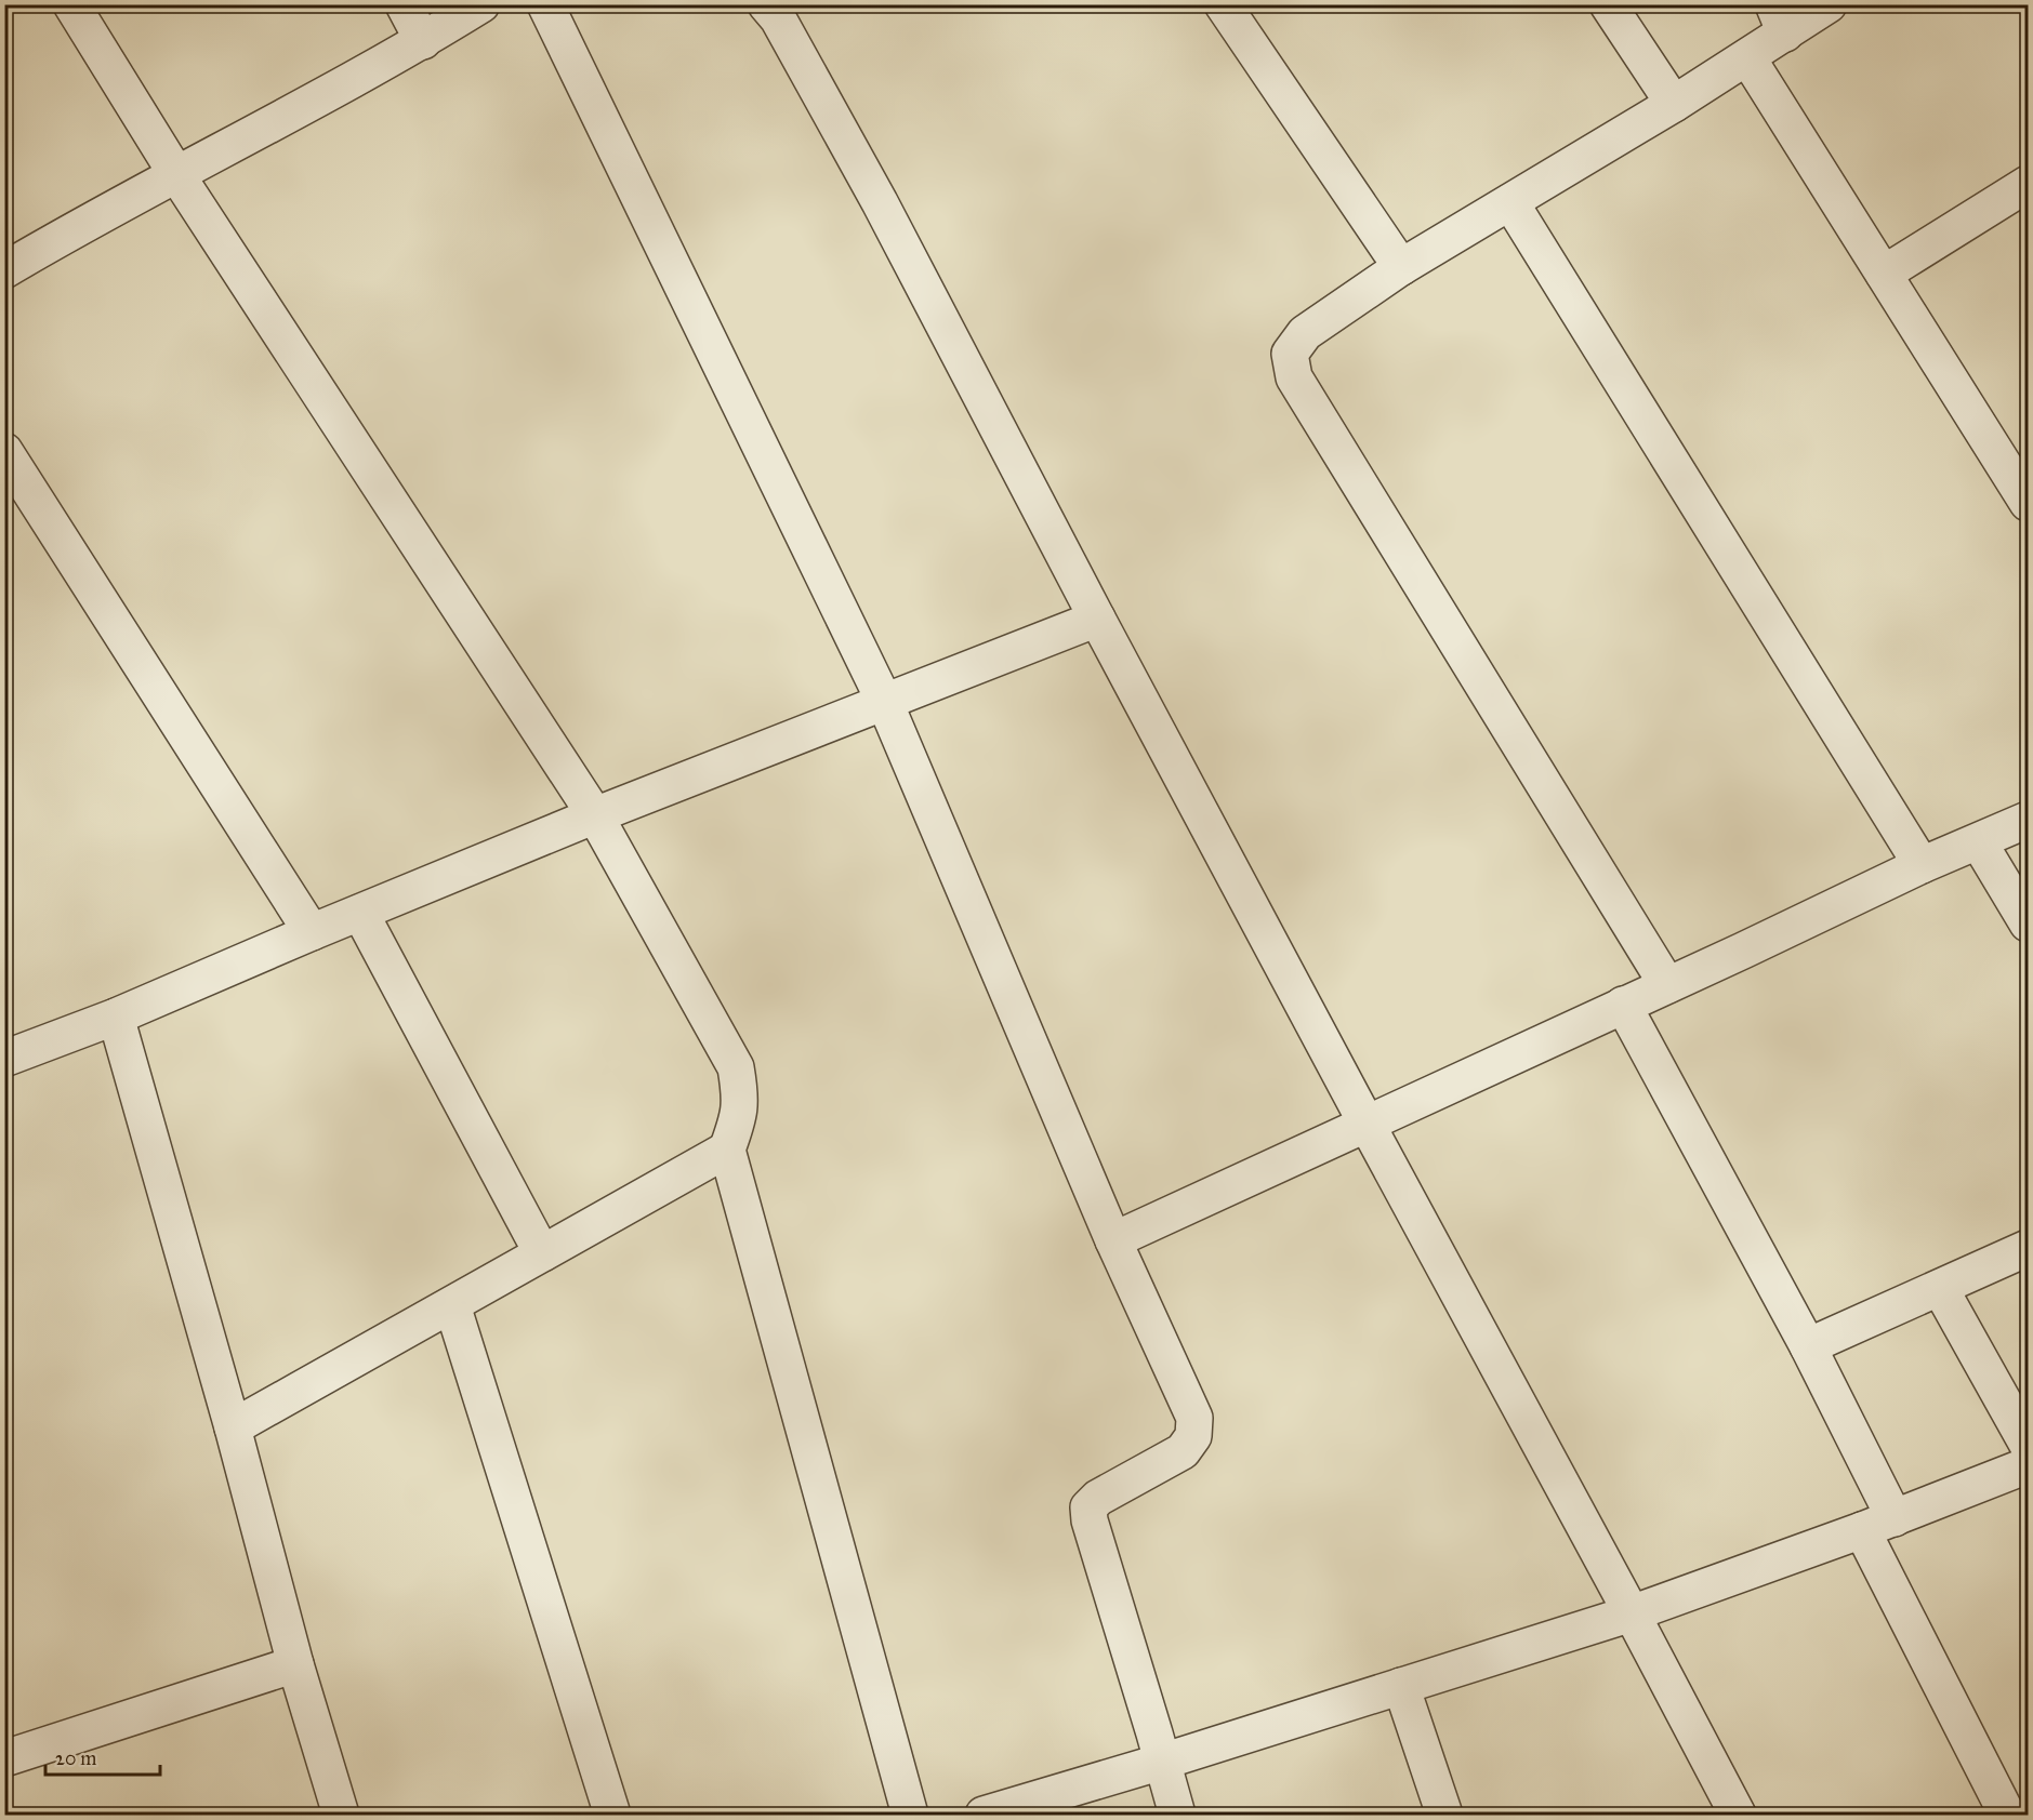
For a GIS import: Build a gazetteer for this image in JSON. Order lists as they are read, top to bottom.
{
  "scale_bar": "20 m"
}
